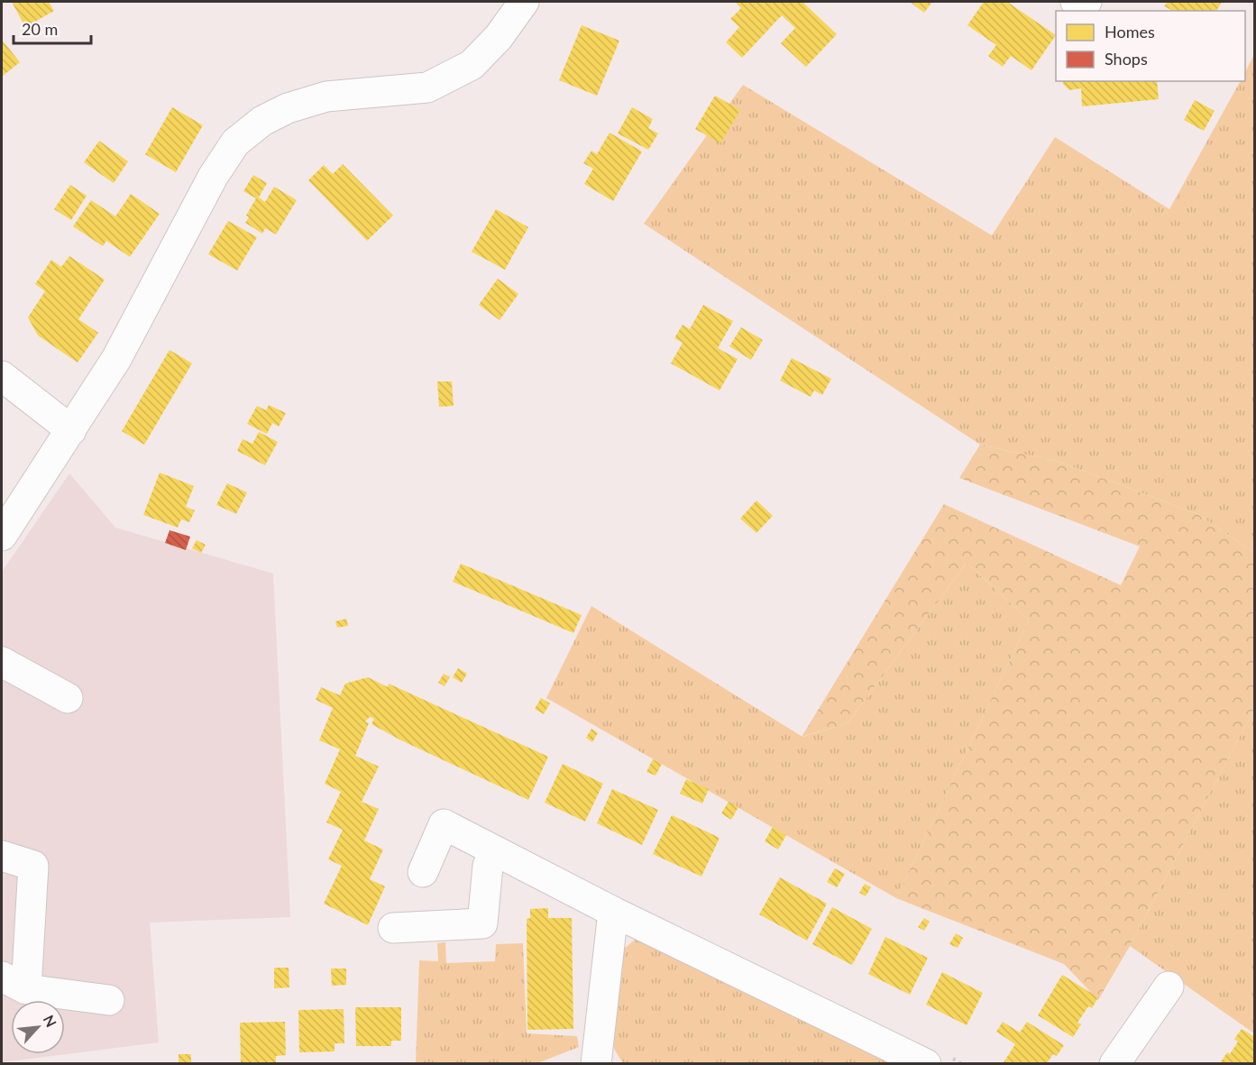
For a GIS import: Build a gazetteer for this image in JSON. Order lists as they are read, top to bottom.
{
  "legend": ["Homes", "Shops"],
  "scale_bar": "20 m",
  "north": "top right"
}
